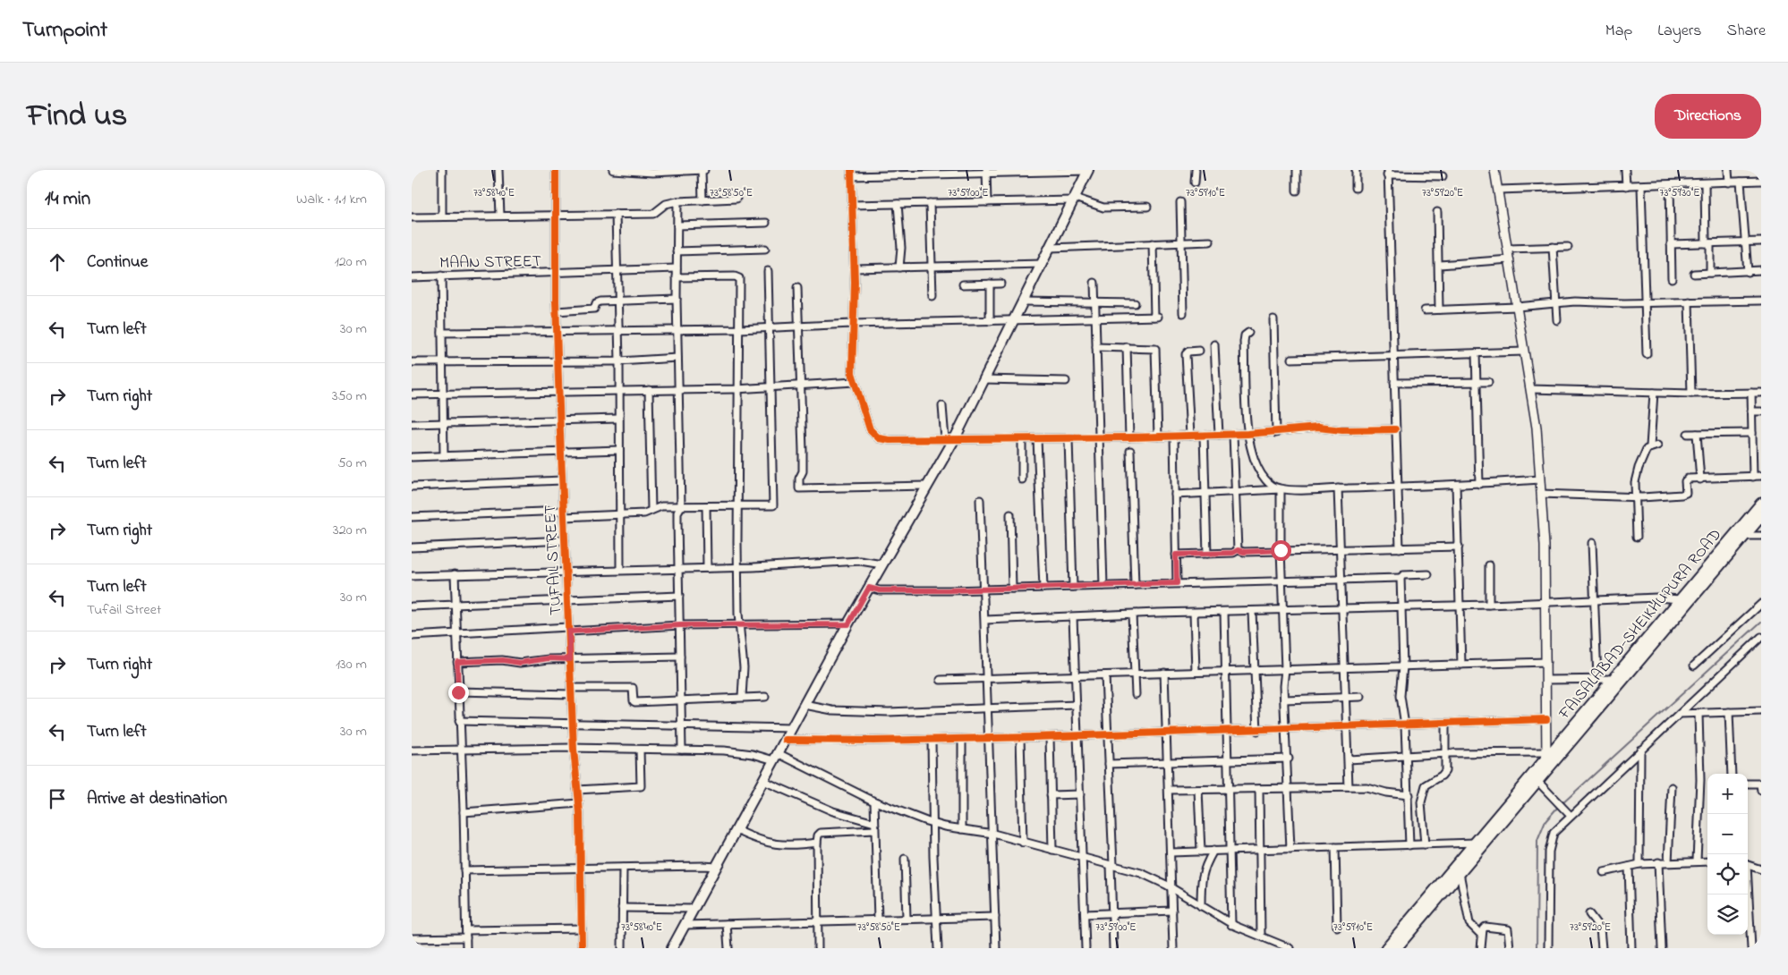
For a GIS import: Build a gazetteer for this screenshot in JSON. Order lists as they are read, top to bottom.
{
  "streets": {
    "highway": ["FAISALABAD-SHEIKHUPURA ROAD"],
    "street": ["MAAN STREET", "TUFAIL STREET"]
  },
  "crossings": [
    ["MAAN STREET", "TUFAIL STREET"]
  ],
  "page": {
    "header": "Turnpoint",
    "nav": ["Map", "Layers", "Share"],
    "title": "Find us",
    "buttons": "Directions",
    "heading": ["14 min", "Walk · 1.1 km"],
    "list": [
      ["Continue", "120 m"],
      ["Turn left", "30 m"],
      ["Turn right", "350 m"],
      ["Turn left", "50 m"],
      ["Turn right", "320 m"],
      ["Turn left", "Tufail Street", "30 m"],
      ["Turn right", "130 m"],
      ["Turn left", "30 m"],
      "Arrive at destination"
    ],
    "map_buttons": ["+", "−"]
  },
  "coordinates": [
    "73°58'40\"E",
    "73°58'50\"E",
    "73°59'00\"E",
    "73°59'10\"E",
    "73°59'20\"E",
    "73°59'30\"E"
  ]
}
